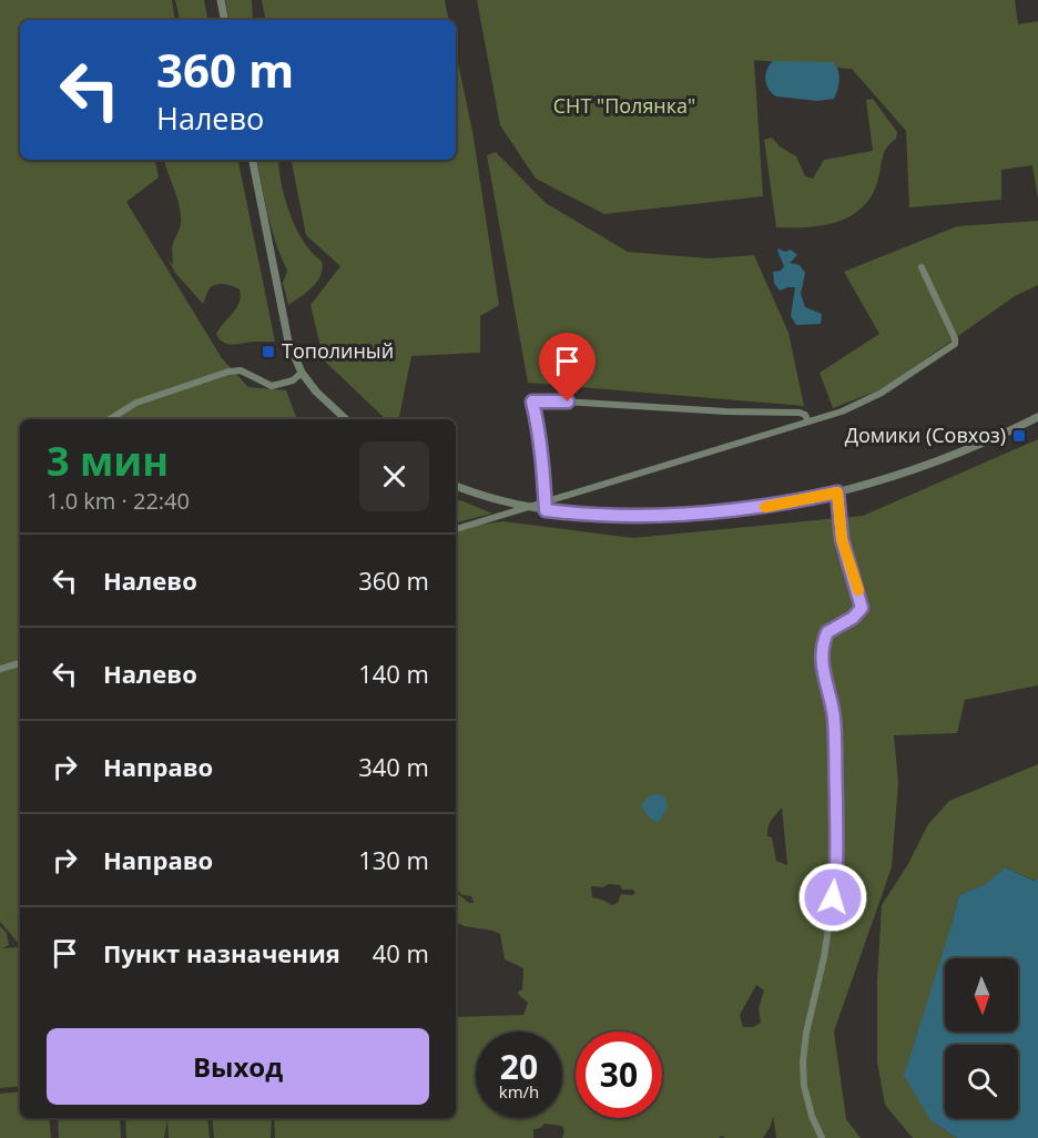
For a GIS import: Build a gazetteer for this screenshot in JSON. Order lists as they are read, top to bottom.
{
  "parks": ["СНТ \"Полянка\""],
  "places": {
    "transit": ["Тополиный", "Домики (Совхоз)"]
  },
  "north": "bottom",
  "page": {
    "turn": ["360 m", "Налево"],
    "heading": ["3 мин", "1.0 km · 22:40"],
    "list": [
      {
        "name": "Налево",
        "value": "360 m"
      },
      {
        "name": "Налево",
        "value": "140 m"
      },
      {
        "name": "Направо",
        "value": "340 m"
      },
      {
        "name": "Направо",
        "value": "130 m"
      },
      {
        "name": "Пункт назначения",
        "value": "40 m"
      }
    ],
    "buttons": "Выход",
    "speed": "20 km/h",
    "limit": "30"
  }
}
